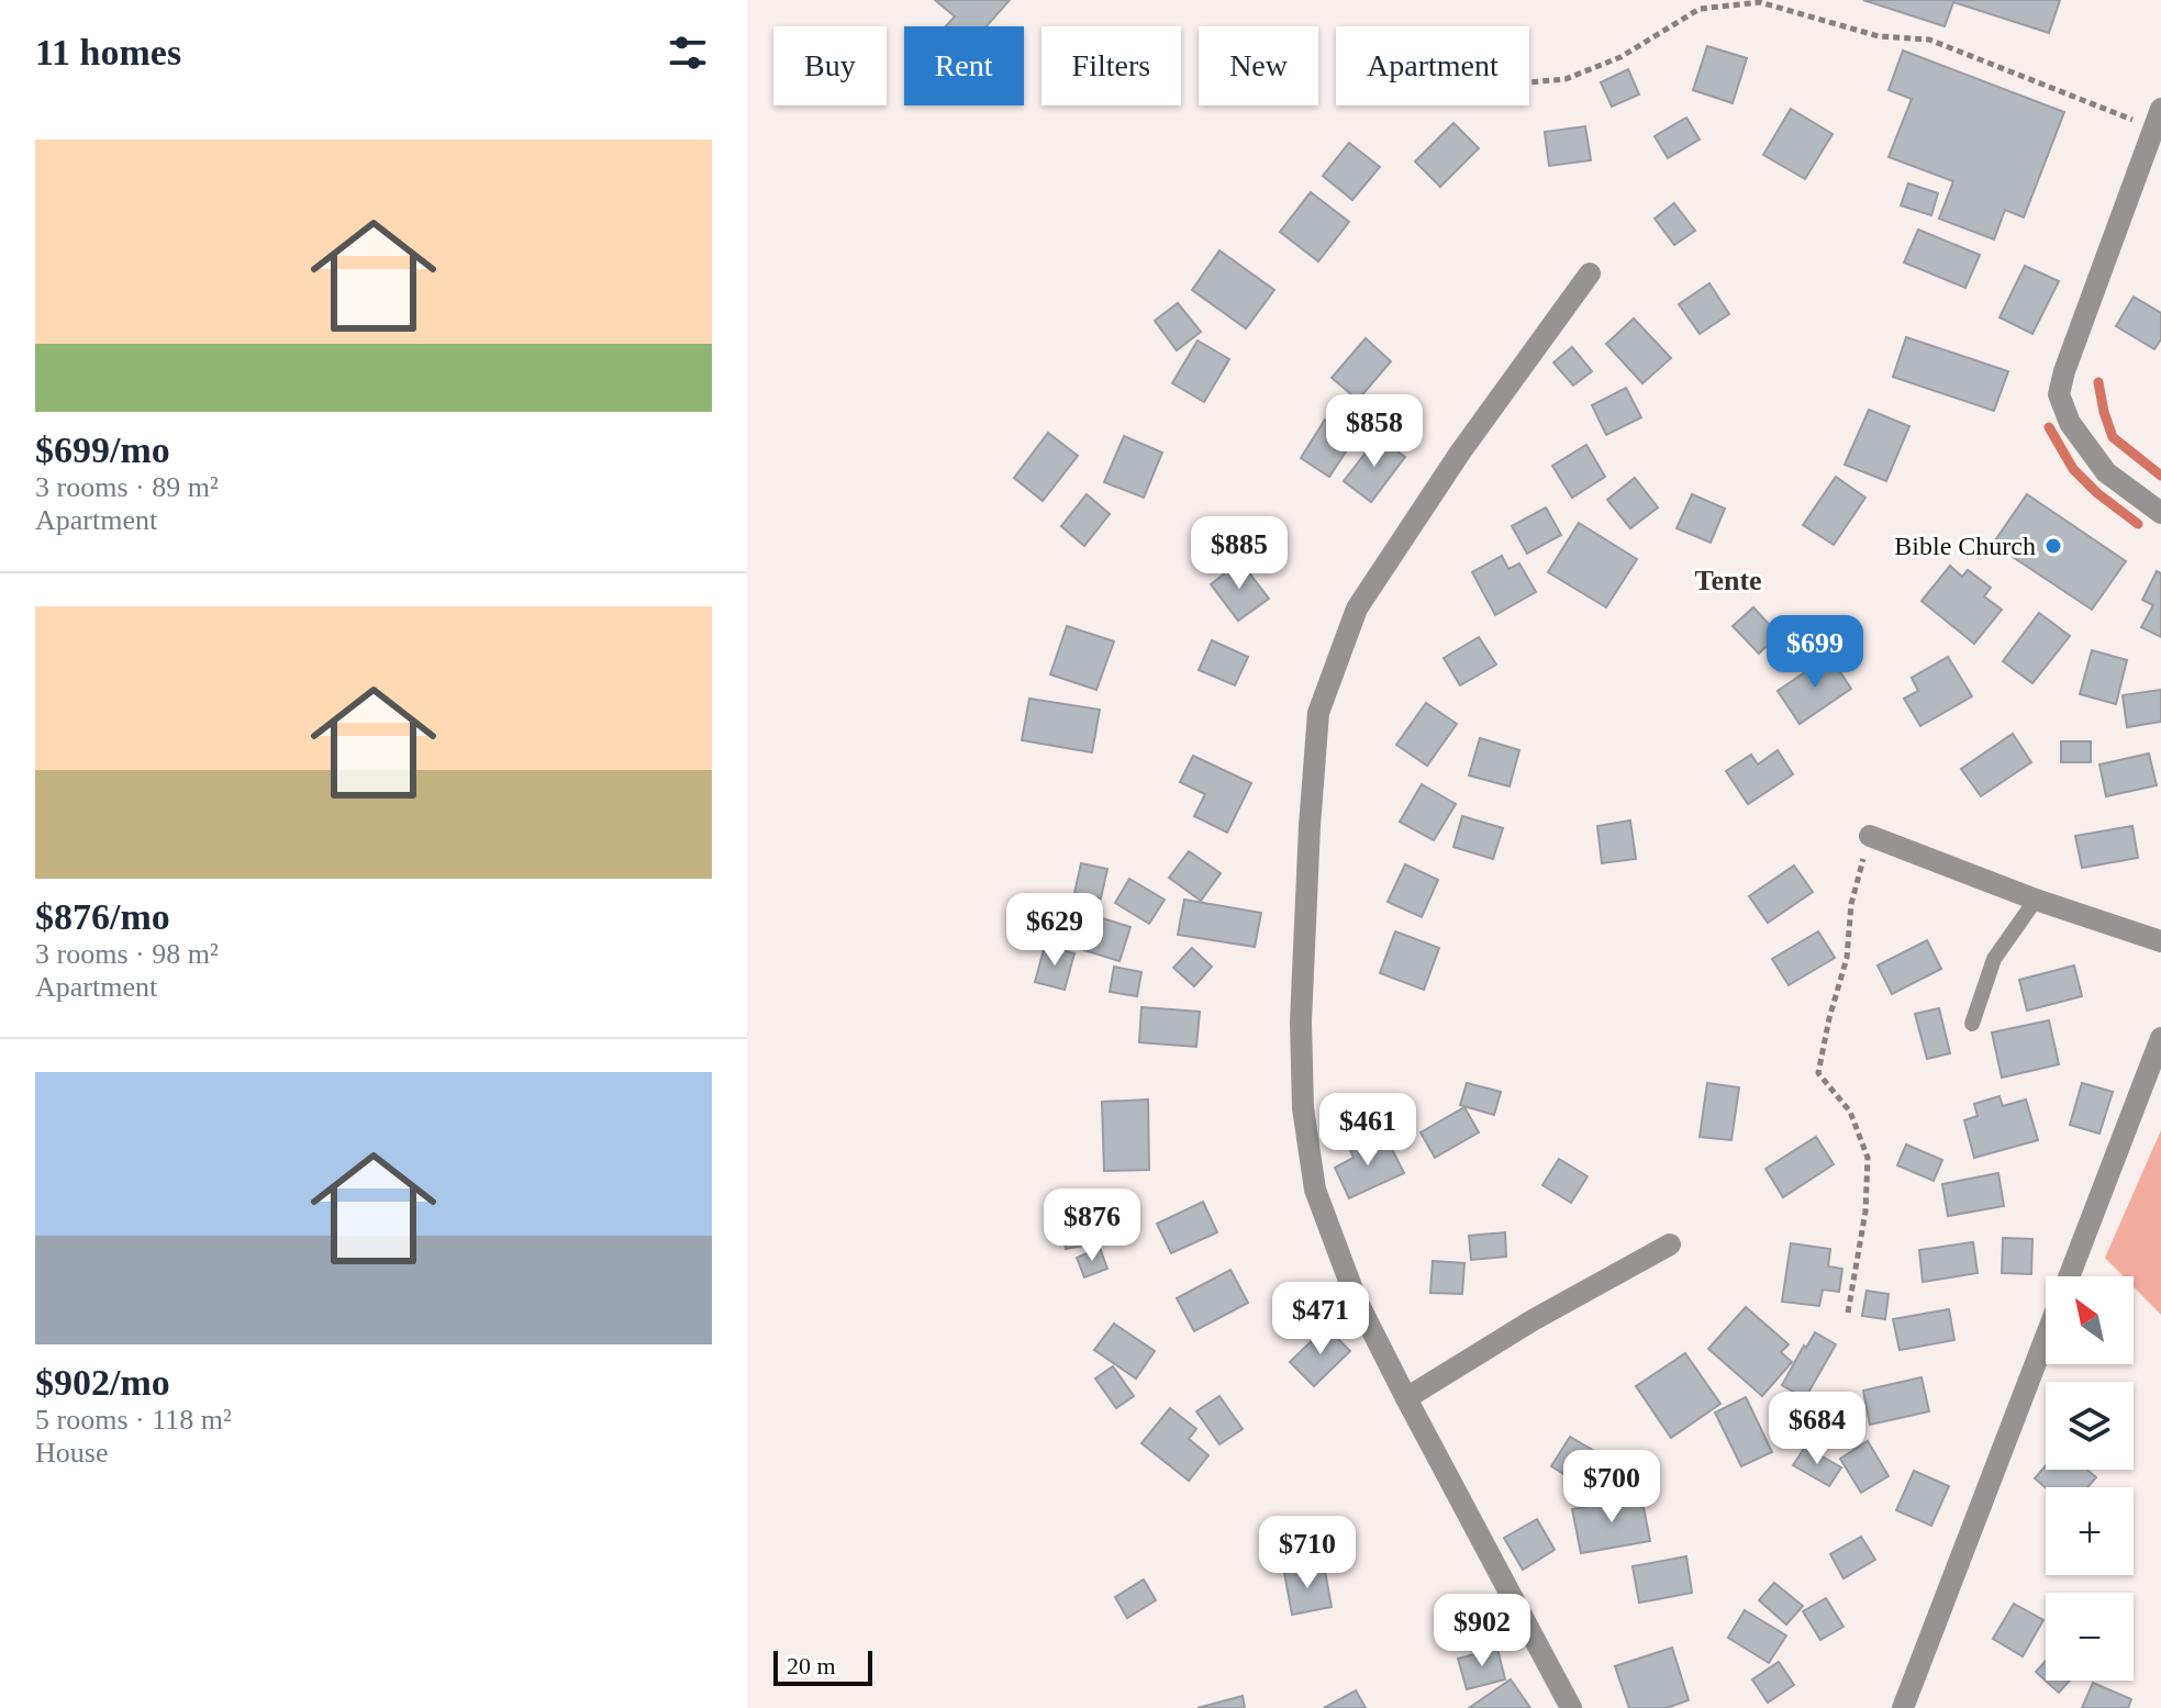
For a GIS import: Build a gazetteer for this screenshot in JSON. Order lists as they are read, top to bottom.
{
  "districts": ["Tente"],
  "places": ["Bible Church"],
  "scale_bar": "20 m",
  "north": "top left",
  "page": {
    "heading": "11 homes",
    "chip": [
      "Buy",
      "Rent",
      "Filters",
      "New",
      "Apartment"
    ],
    "list": [
      {
        "name": "$699/mo",
        "note": "3 rooms · 89 m² · Apartment"
      },
      {
        "name": "$876/mo",
        "note": "3 rooms · 98 m² · Apartment"
      },
      {
        "name": "$902/mo",
        "note": "5 rooms · 118 m² · House"
      }
    ],
    "price": [
      "$858",
      "$885",
      "$699",
      "$629",
      "$461",
      "$876",
      "$471",
      "$684",
      "$700",
      "$710",
      "$902"
    ],
    "map_buttons": ["+", "−"],
    "scale": "20 m"
  }
}
